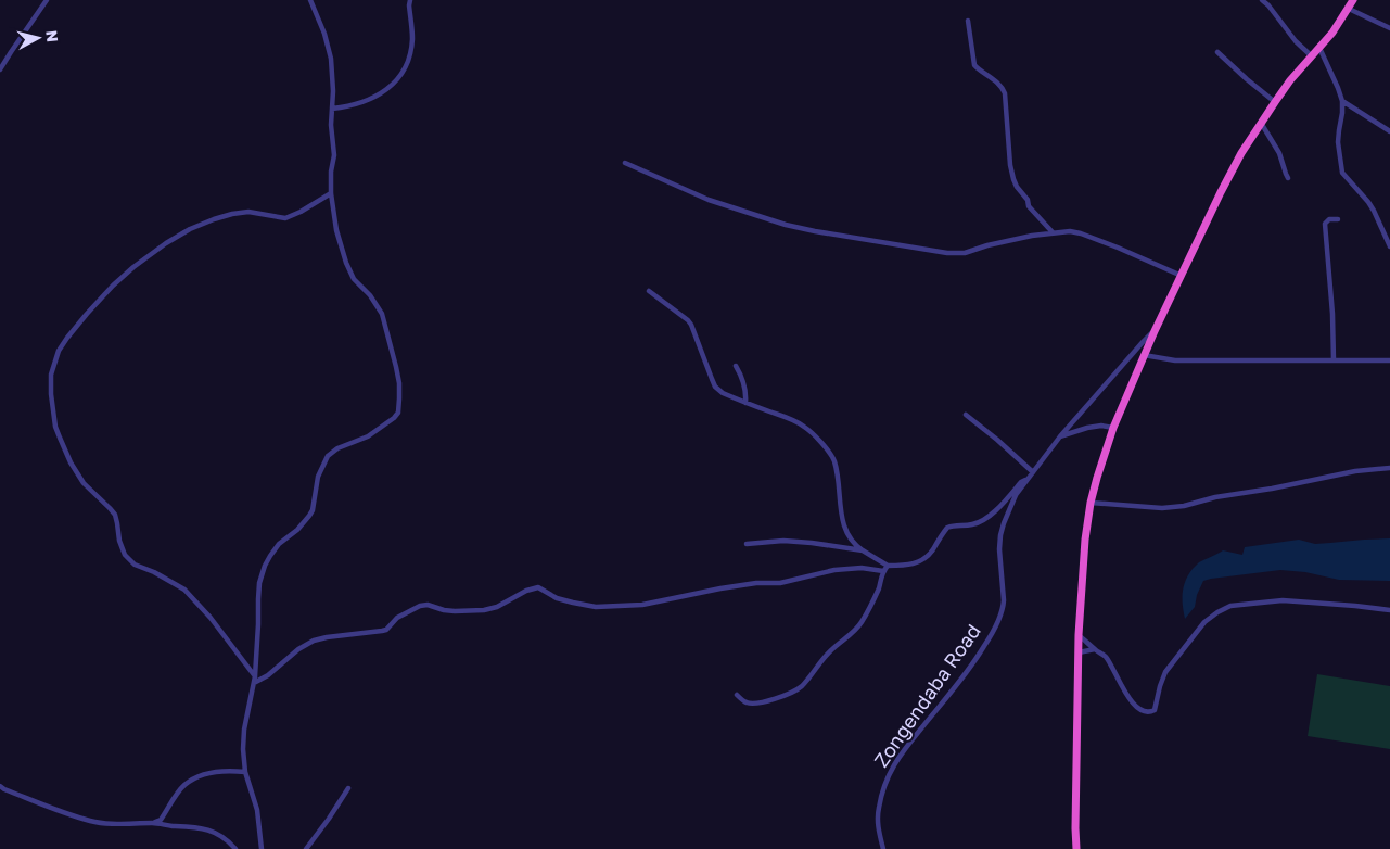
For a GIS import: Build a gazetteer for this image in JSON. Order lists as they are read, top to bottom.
{
  "streets": {
    "street": ["Zongendaba Road"]
  },
  "north": "right"
}
